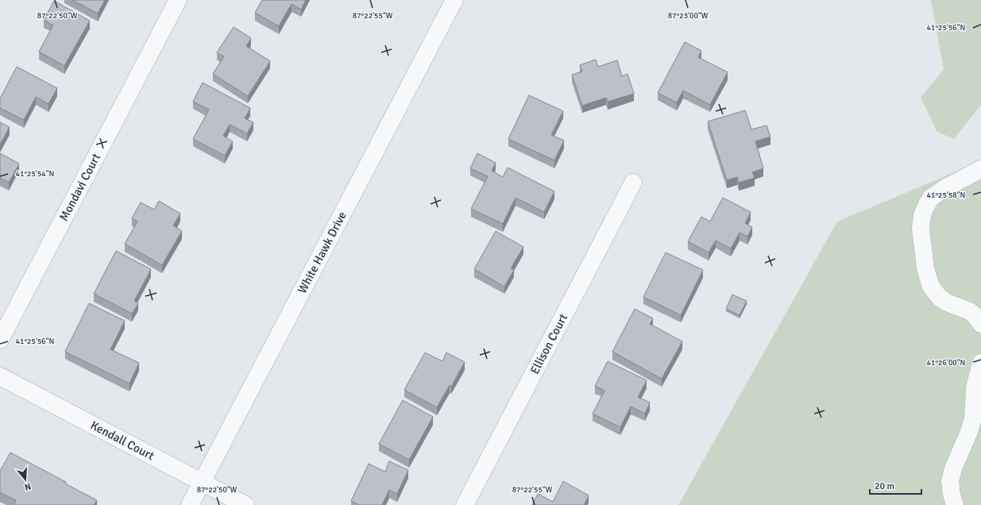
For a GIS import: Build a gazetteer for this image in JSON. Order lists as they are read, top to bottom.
{
  "streets": {
    "street": [
      "Mondavi Court",
      "White Hawk Drive",
      "Ellison Court",
      "Kendall Court"
    ]
  },
  "crossings": [
    ["White Hawk Drive", "Kendall Court"]
  ],
  "scale_bar": "20 m",
  "north": "bottom",
  "coordinates": [
    "87°22'50\"W",
    "87°22'55\"W",
    "87°23'00\"W",
    "41°25'56\"N",
    "41°25'54\"N",
    "41°25'58\"N",
    "41°26'00\"N"
  ]
}
